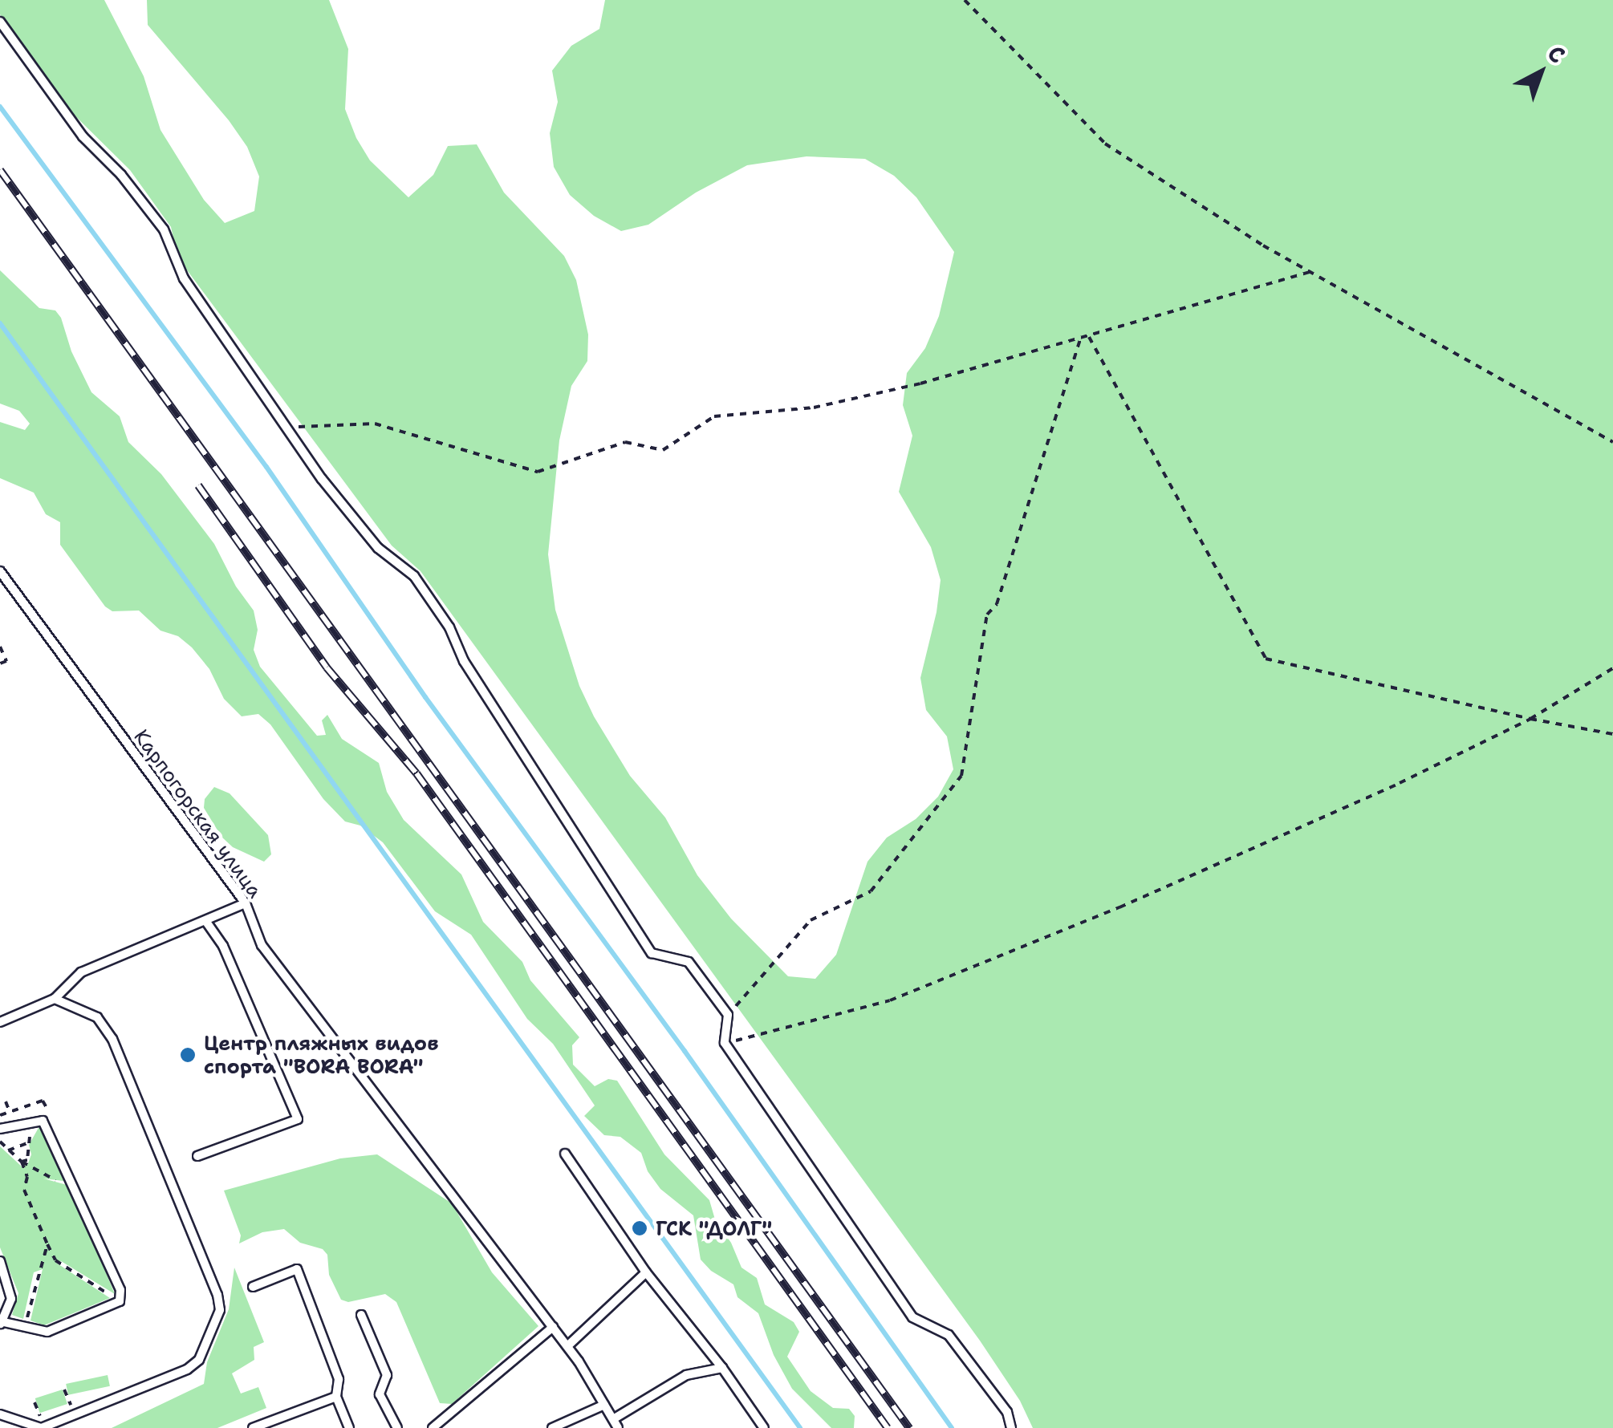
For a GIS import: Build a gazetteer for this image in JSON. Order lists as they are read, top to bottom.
{
  "streets": {
    "lane": ["Карпогорская улица"]
  },
  "places": ["Центр пляжных видов спорта \"BORA BORA\"", "ГСК \"ДОЛГ\""],
  "north": "top right"
}
